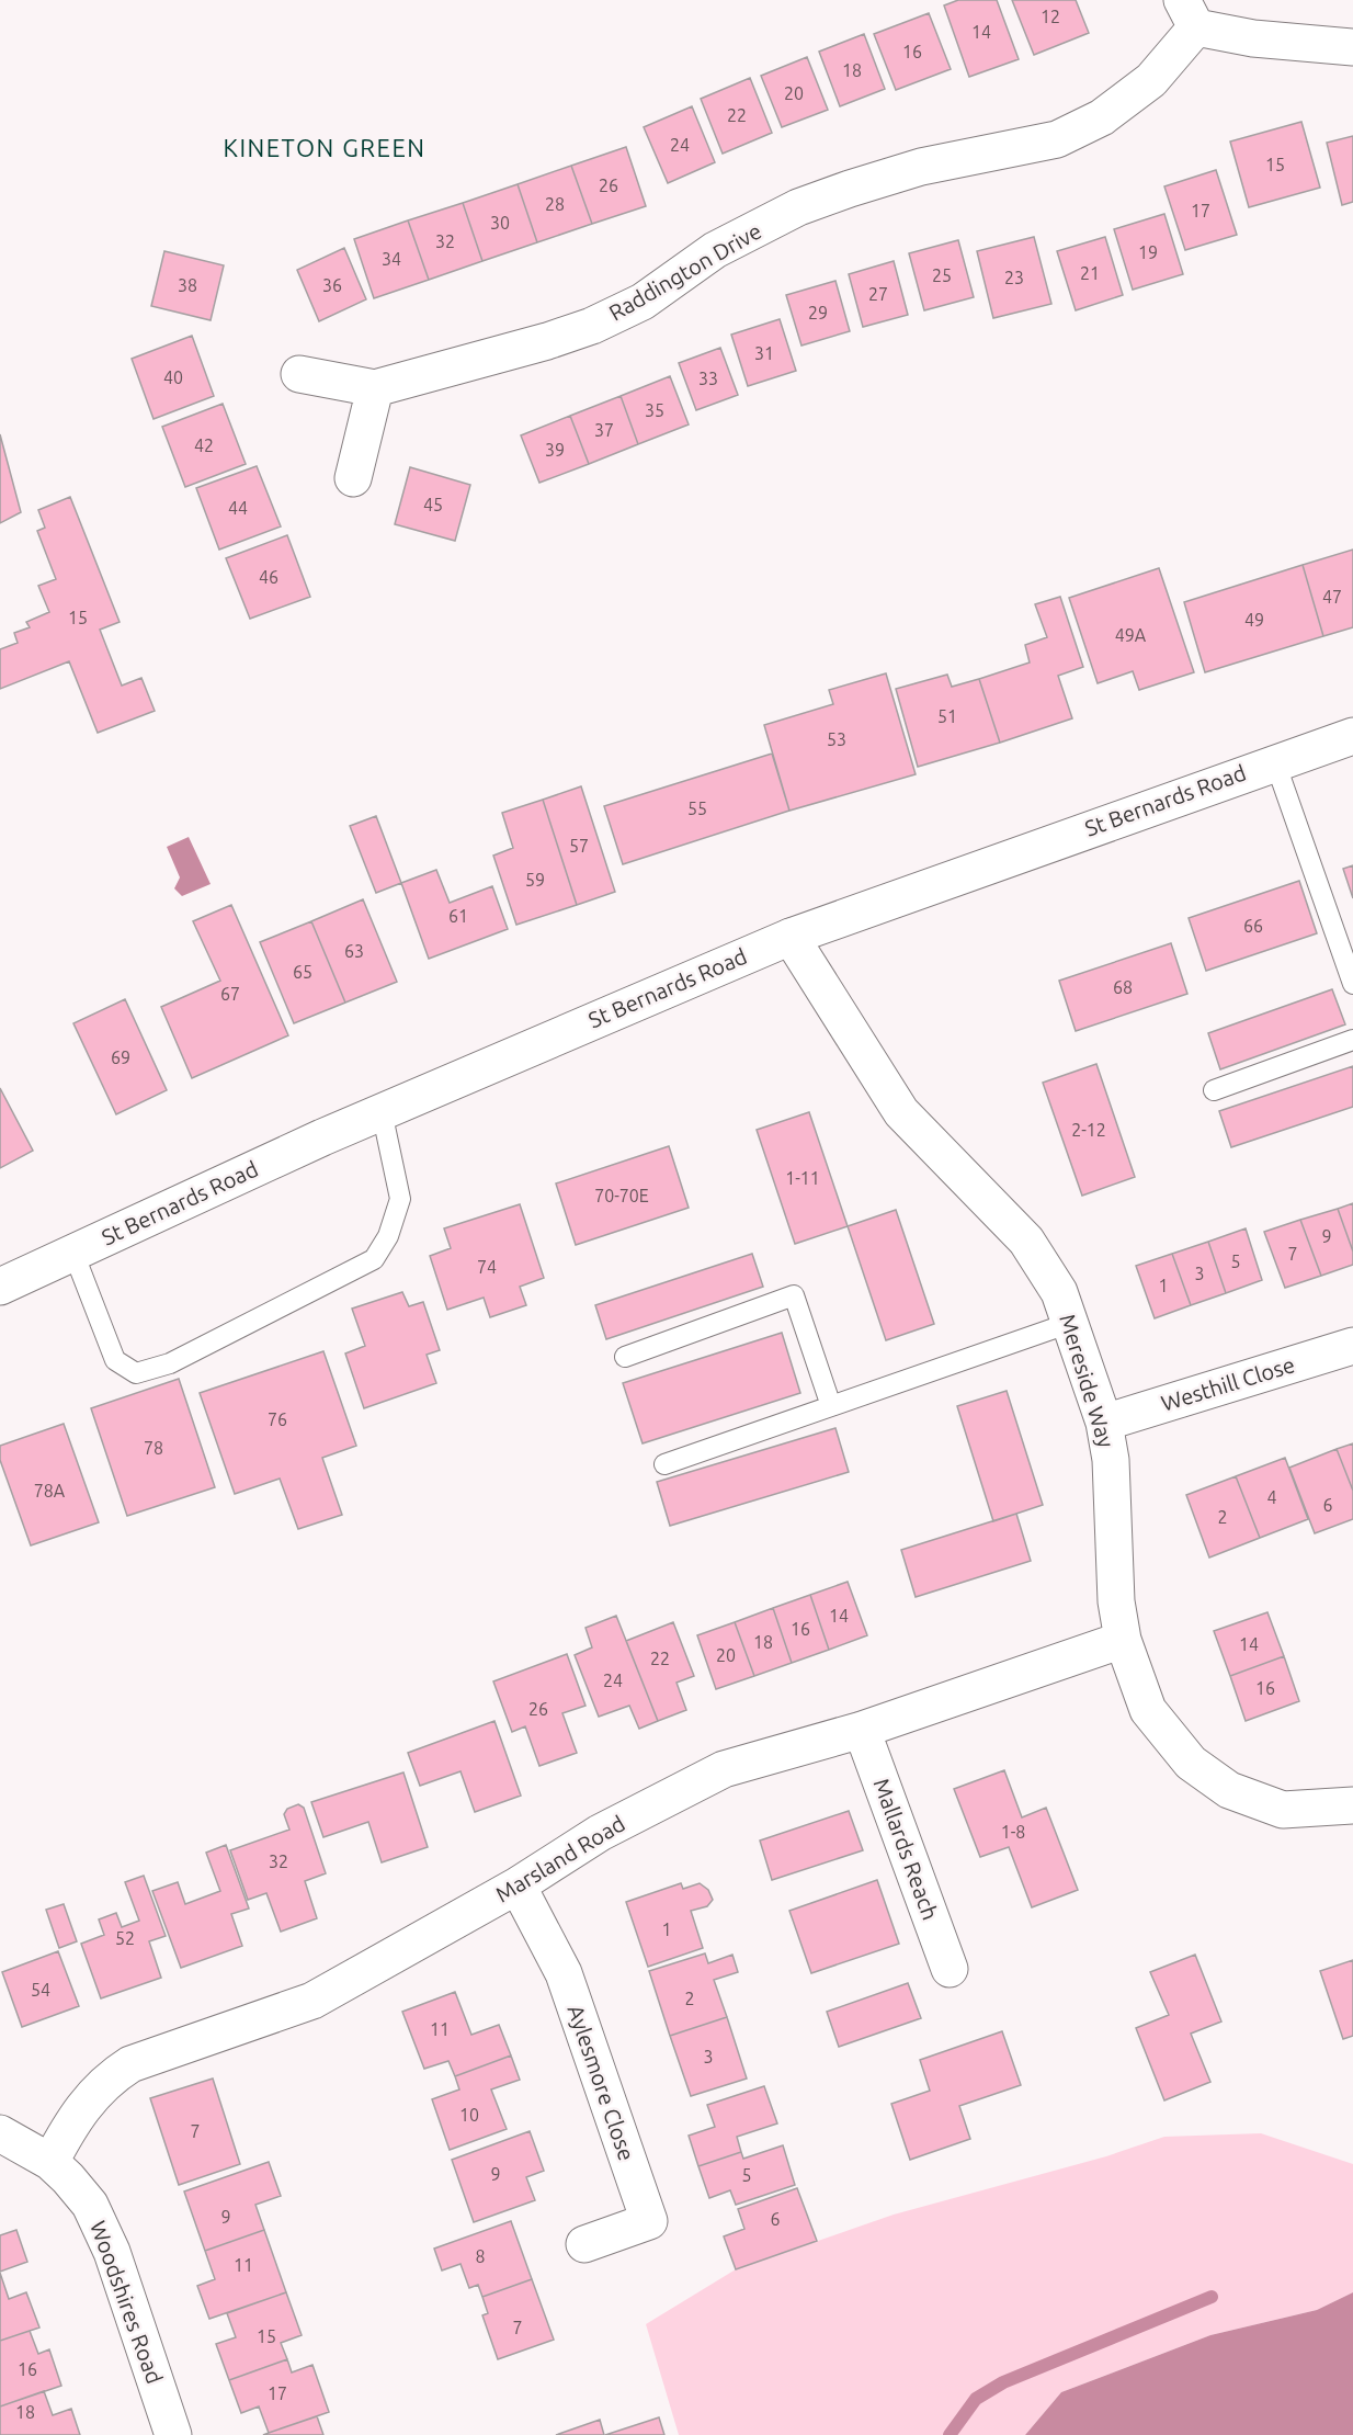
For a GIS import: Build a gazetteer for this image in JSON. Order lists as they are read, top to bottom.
{
  "streets": {
    "street": [
      "Raddington Drive",
      "St Bernards Road",
      "Mereside Way",
      "Westhill Close",
      "Mallards Reach",
      "Marsland Road",
      "Aylesmore Close",
      "Woodshires Road"
    ]
  },
  "crossings": [
    ["St Bernards Road", "Mereside Way"],
    ["Mereside Way", "Westhill Close"],
    ["Mereside Way", "Marsland Road"],
    ["Mallards Reach", "Marsland Road"],
    ["Marsland Road", "Aylesmore Close"],
    ["Marsland Road", "Woodshires Road"]
  ],
  "districts": ["KINETON GREEN"],
  "house_numbers": [
    "12",
    "14",
    "16",
    "18",
    "20",
    "22",
    "24",
    "15",
    "26",
    "28",
    "17",
    "30",
    "32",
    "19",
    "34",
    "21",
    "25",
    "23",
    "38",
    "36",
    "27",
    "29",
    "31",
    "40",
    "33",
    "35",
    "37",
    "42",
    "39",
    "45",
    "44",
    "46",
    "47",
    "15",
    "49",
    "49A",
    "51",
    "53",
    "55",
    "57",
    "59",
    "61",
    "66",
    "63",
    "65",
    "68",
    "67",
    "69",
    "2-12",
    "1-11",
    "70-70E",
    "9",
    "7",
    "5",
    "74",
    "3",
    "1",
    "76",
    "78",
    "78A",
    "4",
    "6",
    "2",
    "14",
    "16",
    "18",
    "14",
    "20",
    "22",
    "24",
    "16",
    "26",
    "1-8",
    "32",
    "1",
    "52",
    "54",
    "2",
    "11",
    "3",
    "10",
    "7",
    "9",
    "5",
    "9",
    "6",
    "8",
    "11",
    "7",
    "15",
    "16",
    "17",
    "18"
  ]
}
